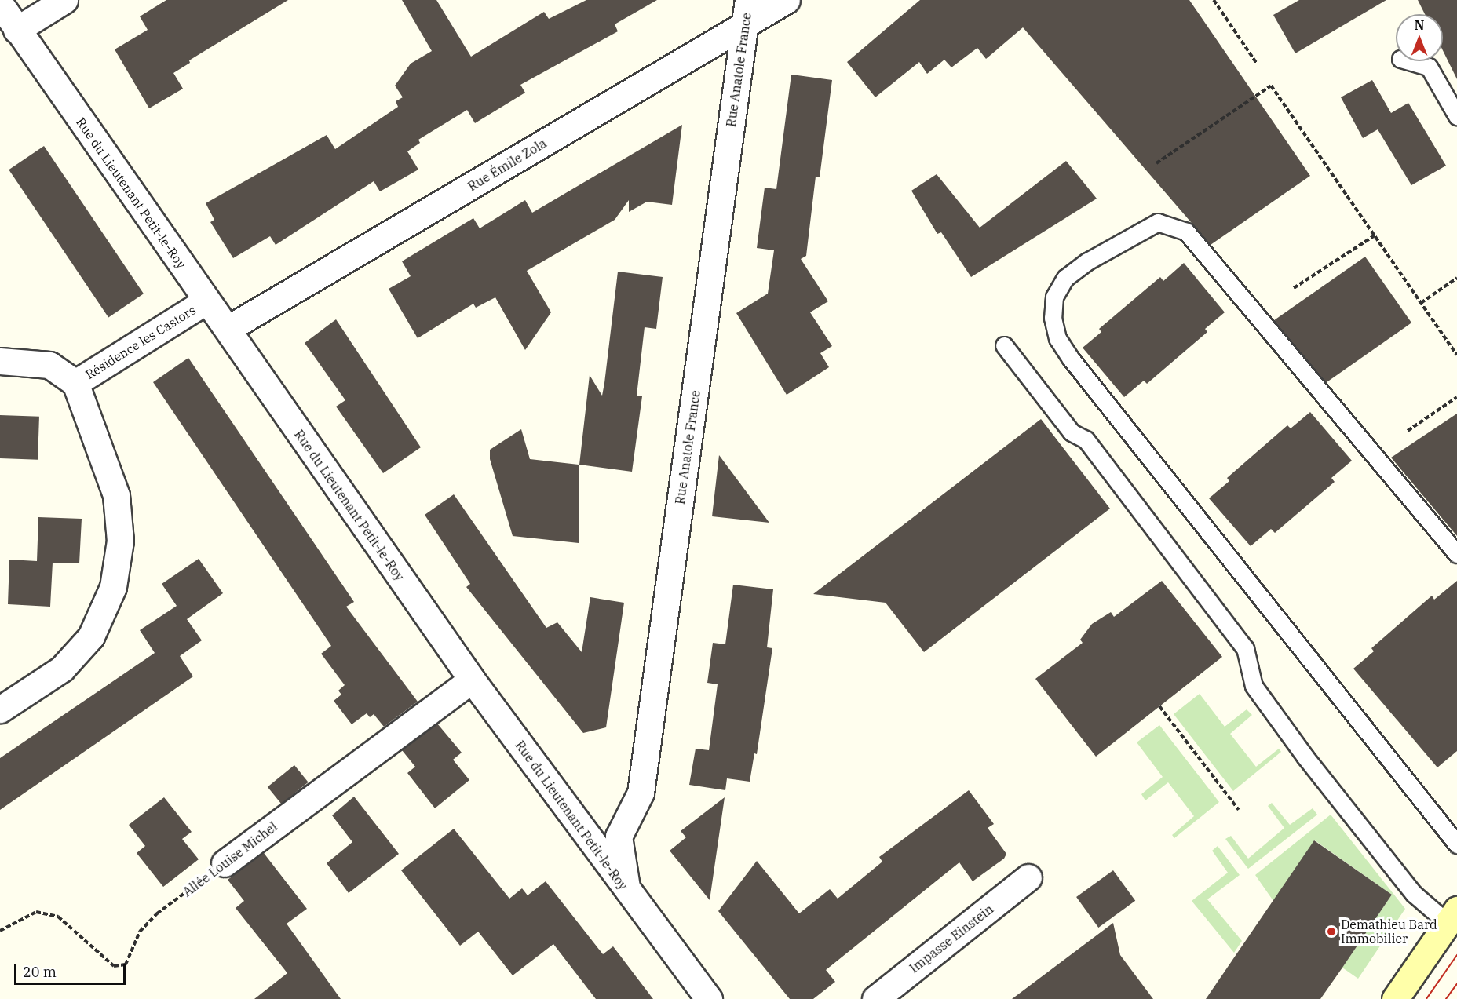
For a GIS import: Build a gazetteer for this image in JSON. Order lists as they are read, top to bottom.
{
  "streets": {
    "street": [
      "Rue Anatole France",
      "Rue Émile Zola",
      "Rue du Lieutenant Petit-le-Roy",
      "Résidence les Castors",
      "Allée Louise Michel",
      "Impasse Einstein"
    ]
  },
  "crossings": [
    ["Rue Anatole France", "Rue Émile Zola"],
    ["Rue Anatole France", "Rue du Lieutenant Petit-le-Roy"],
    ["Rue Émile Zola", "Rue du Lieutenant Petit-le-Roy"],
    ["Rue du Lieutenant Petit-le-Roy", "Résidence les Castors"],
    ["Rue du Lieutenant Petit-le-Roy", "Allée Louise Michel"]
  ],
  "places": ["Demathieu Bard Immobilier"],
  "scale_bar": "20 m",
  "north": "top"
}
